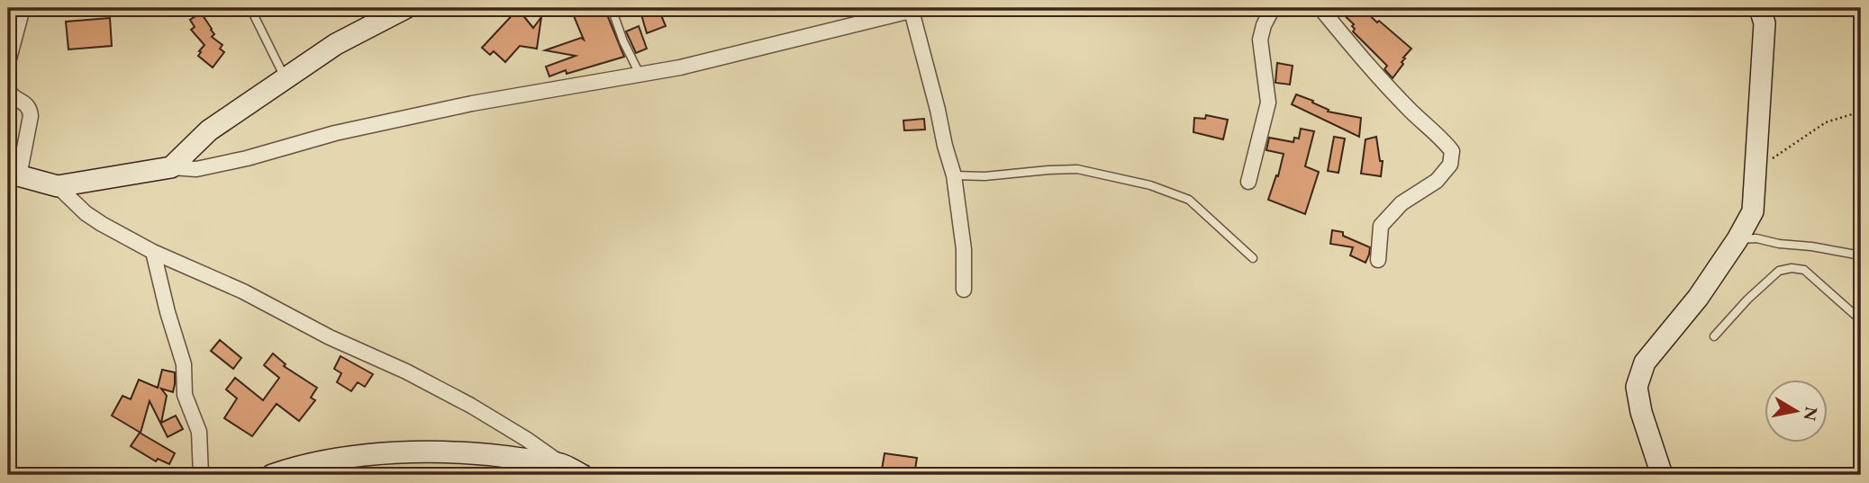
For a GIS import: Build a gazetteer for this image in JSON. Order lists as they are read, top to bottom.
{
  "north": "right"
}
